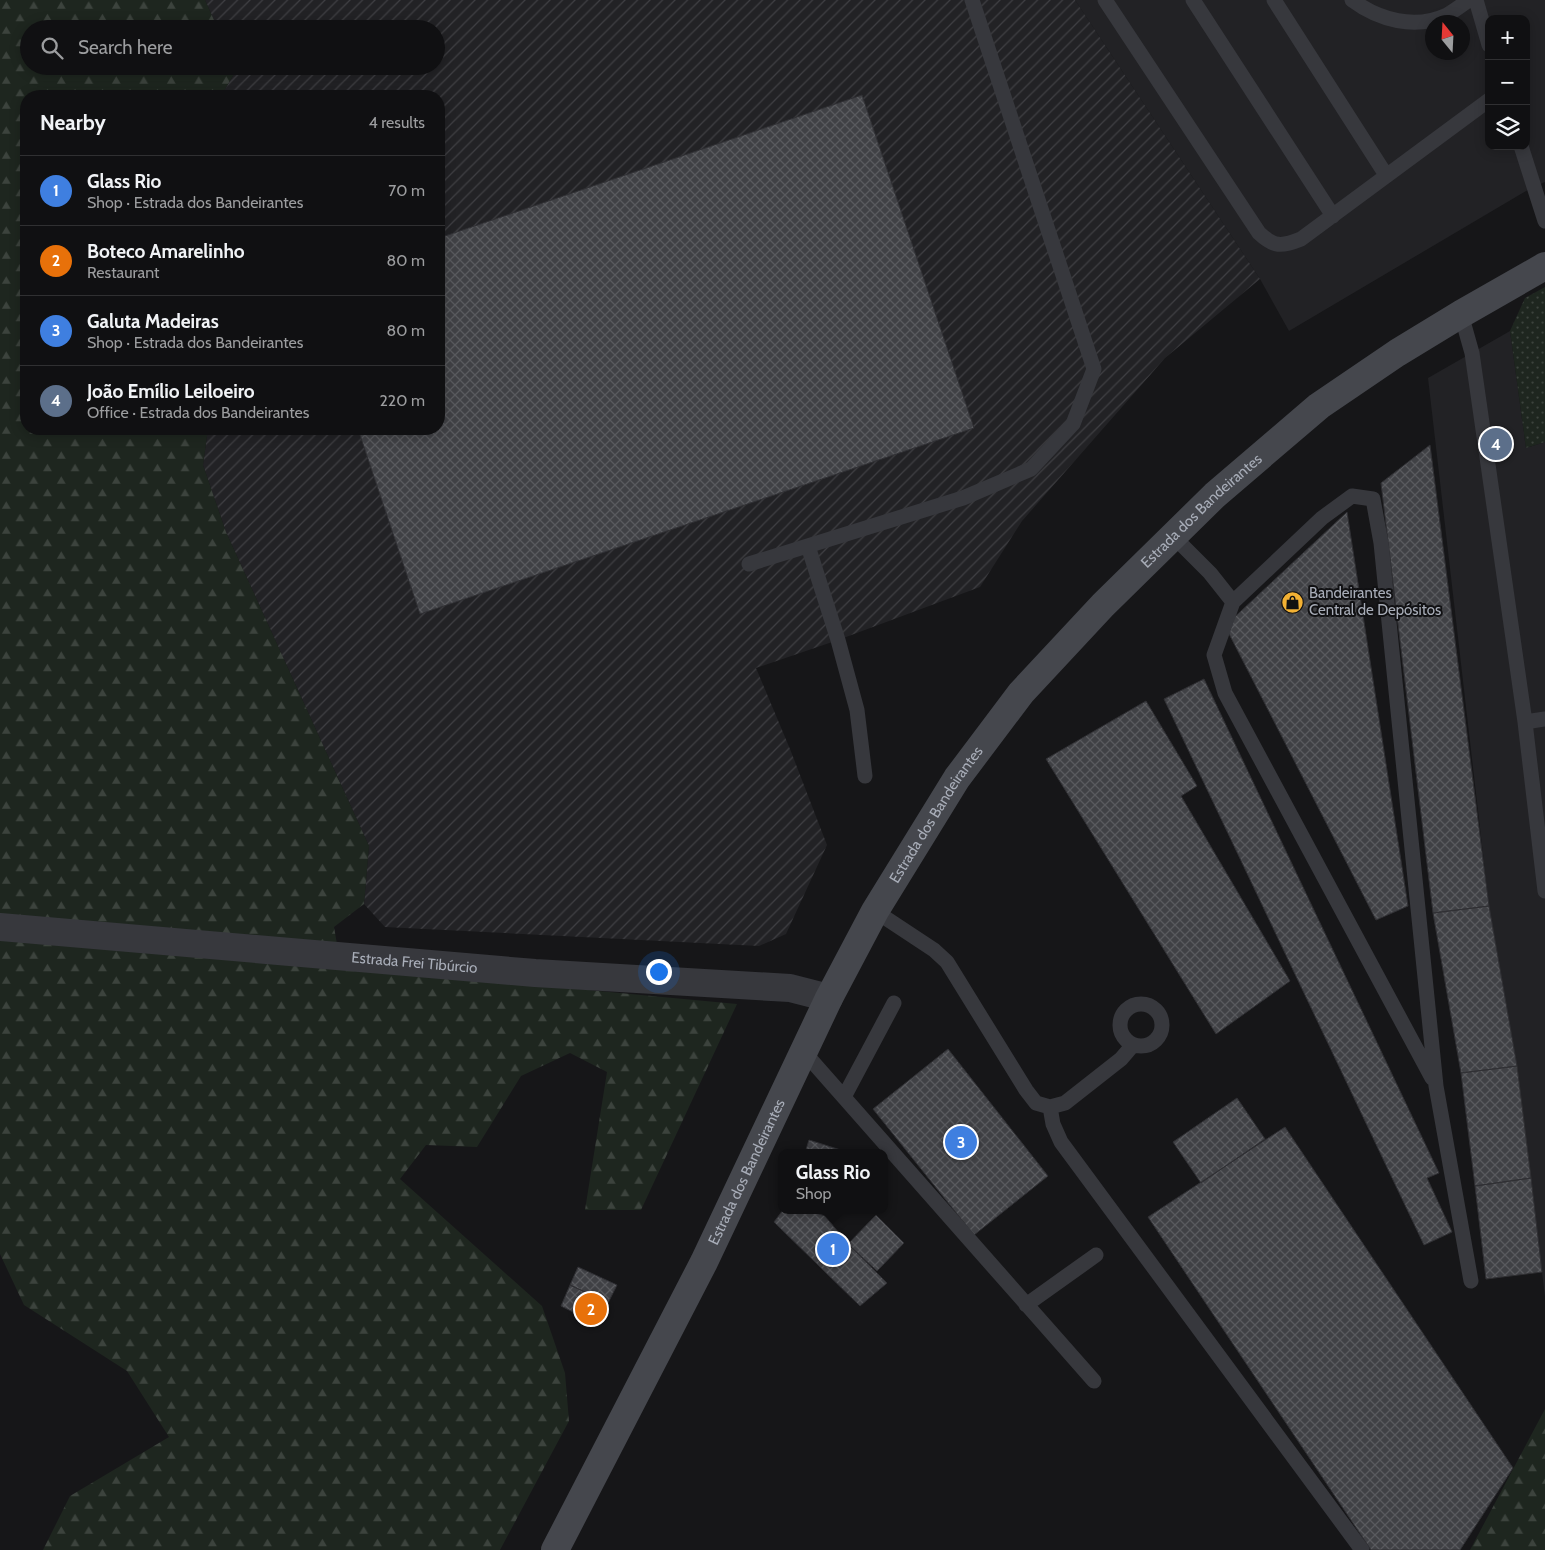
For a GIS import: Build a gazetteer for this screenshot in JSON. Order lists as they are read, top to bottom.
{
  "streets": {
    "main road": ["Estrada dos Bandeirantes"],
    "street": ["Estrada Frei Tibúrcio"]
  },
  "crossings": [
    ["Estrada dos Bandeirantes", "Estrada Frei Tibúrcio"]
  ],
  "places": {
    "shop": ["Bandeirantes Central de Depósitos"]
  },
  "north": "top",
  "page": {
    "map_buttons": ["+", "−"],
    "search": "Search here",
    "heading": ["Nearby", "4 results"],
    "list": [
      {
        "mark": "1",
        "name": "Glass Rio",
        "note": "Shop · Estrada dos Bandeirantes",
        "value": "70 m"
      },
      {
        "mark": "2",
        "name": "Boteco Amarelinho",
        "note": "Restaurant",
        "value": "80 m"
      },
      {
        "mark": "3",
        "name": "Galuta Madeiras",
        "note": "Shop · Estrada dos Bandeirantes",
        "value": "80 m"
      },
      {
        "mark": "4",
        "name": "João Emílio Leiloeiro",
        "note": "Office · Estrada dos Bandeirantes",
        "value": "220 m"
      }
    ],
    "pins": [
      "4",
      "3",
      "1",
      "2"
    ],
    "popup": ["Glass Rio", "Shop"]
  }
}
